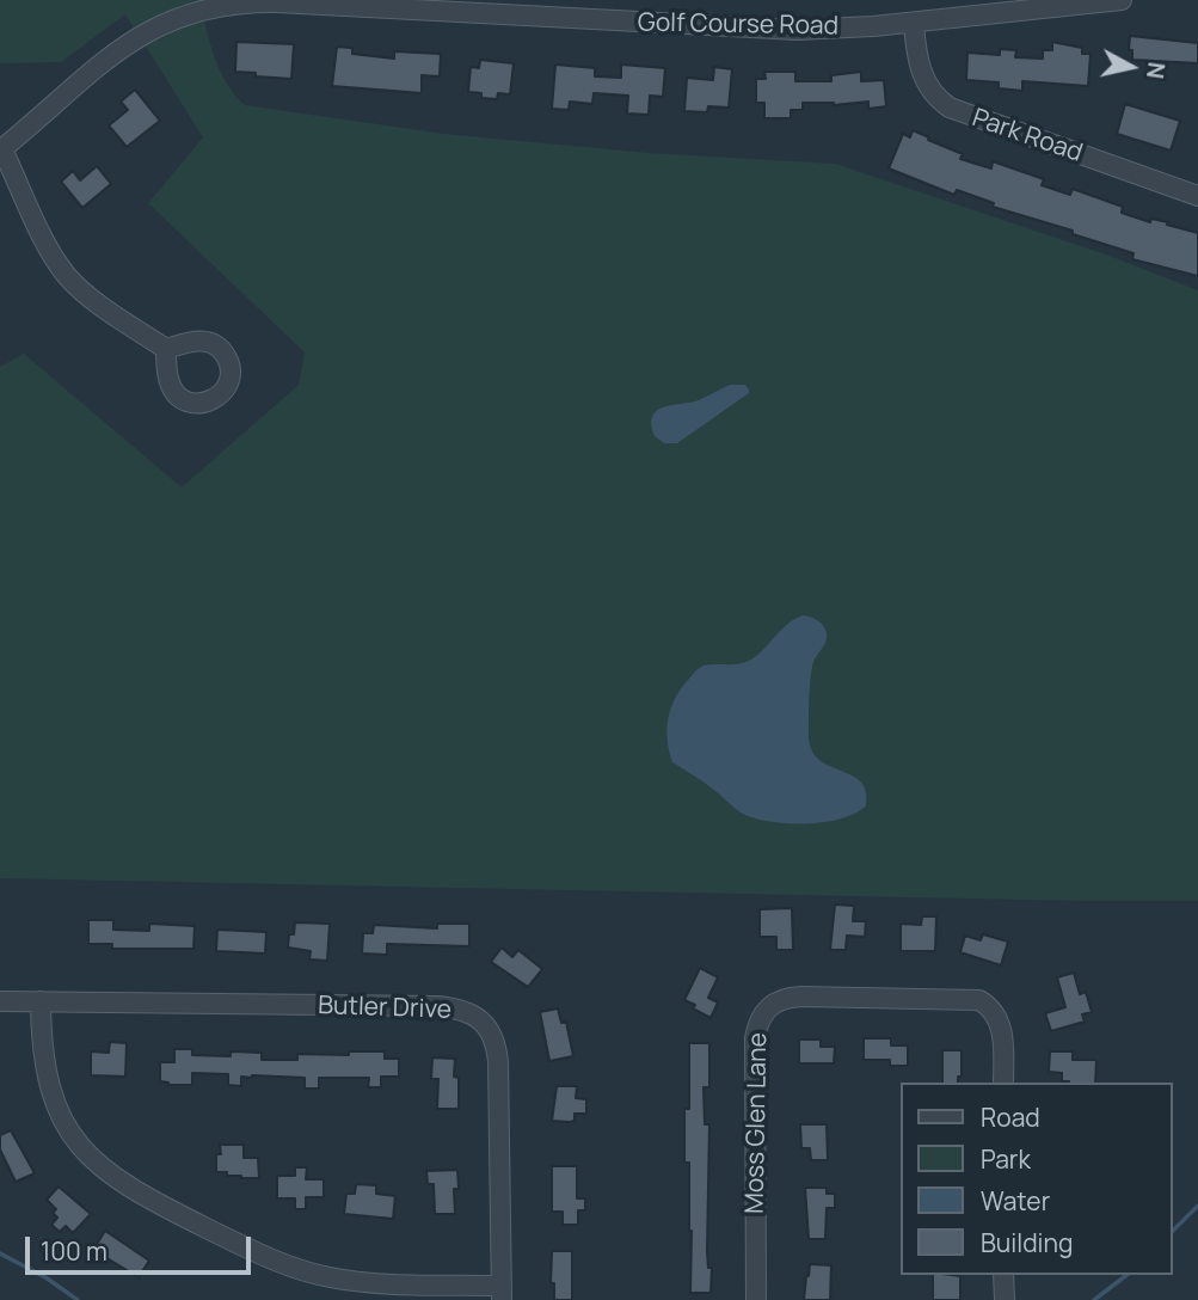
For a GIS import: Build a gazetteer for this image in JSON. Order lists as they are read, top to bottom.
{
  "streets": {
    "street": [
      "Golf Course Road",
      "Park Road",
      "Butler Drive",
      "Moss Glen Lane"
    ]
  },
  "crossings": [
    ["Golf Course Road", "Park Road"]
  ],
  "legend": [
    "Road",
    "Park",
    "Water",
    "Building"
  ],
  "scale_bar": "100 m",
  "north": "right"
}
